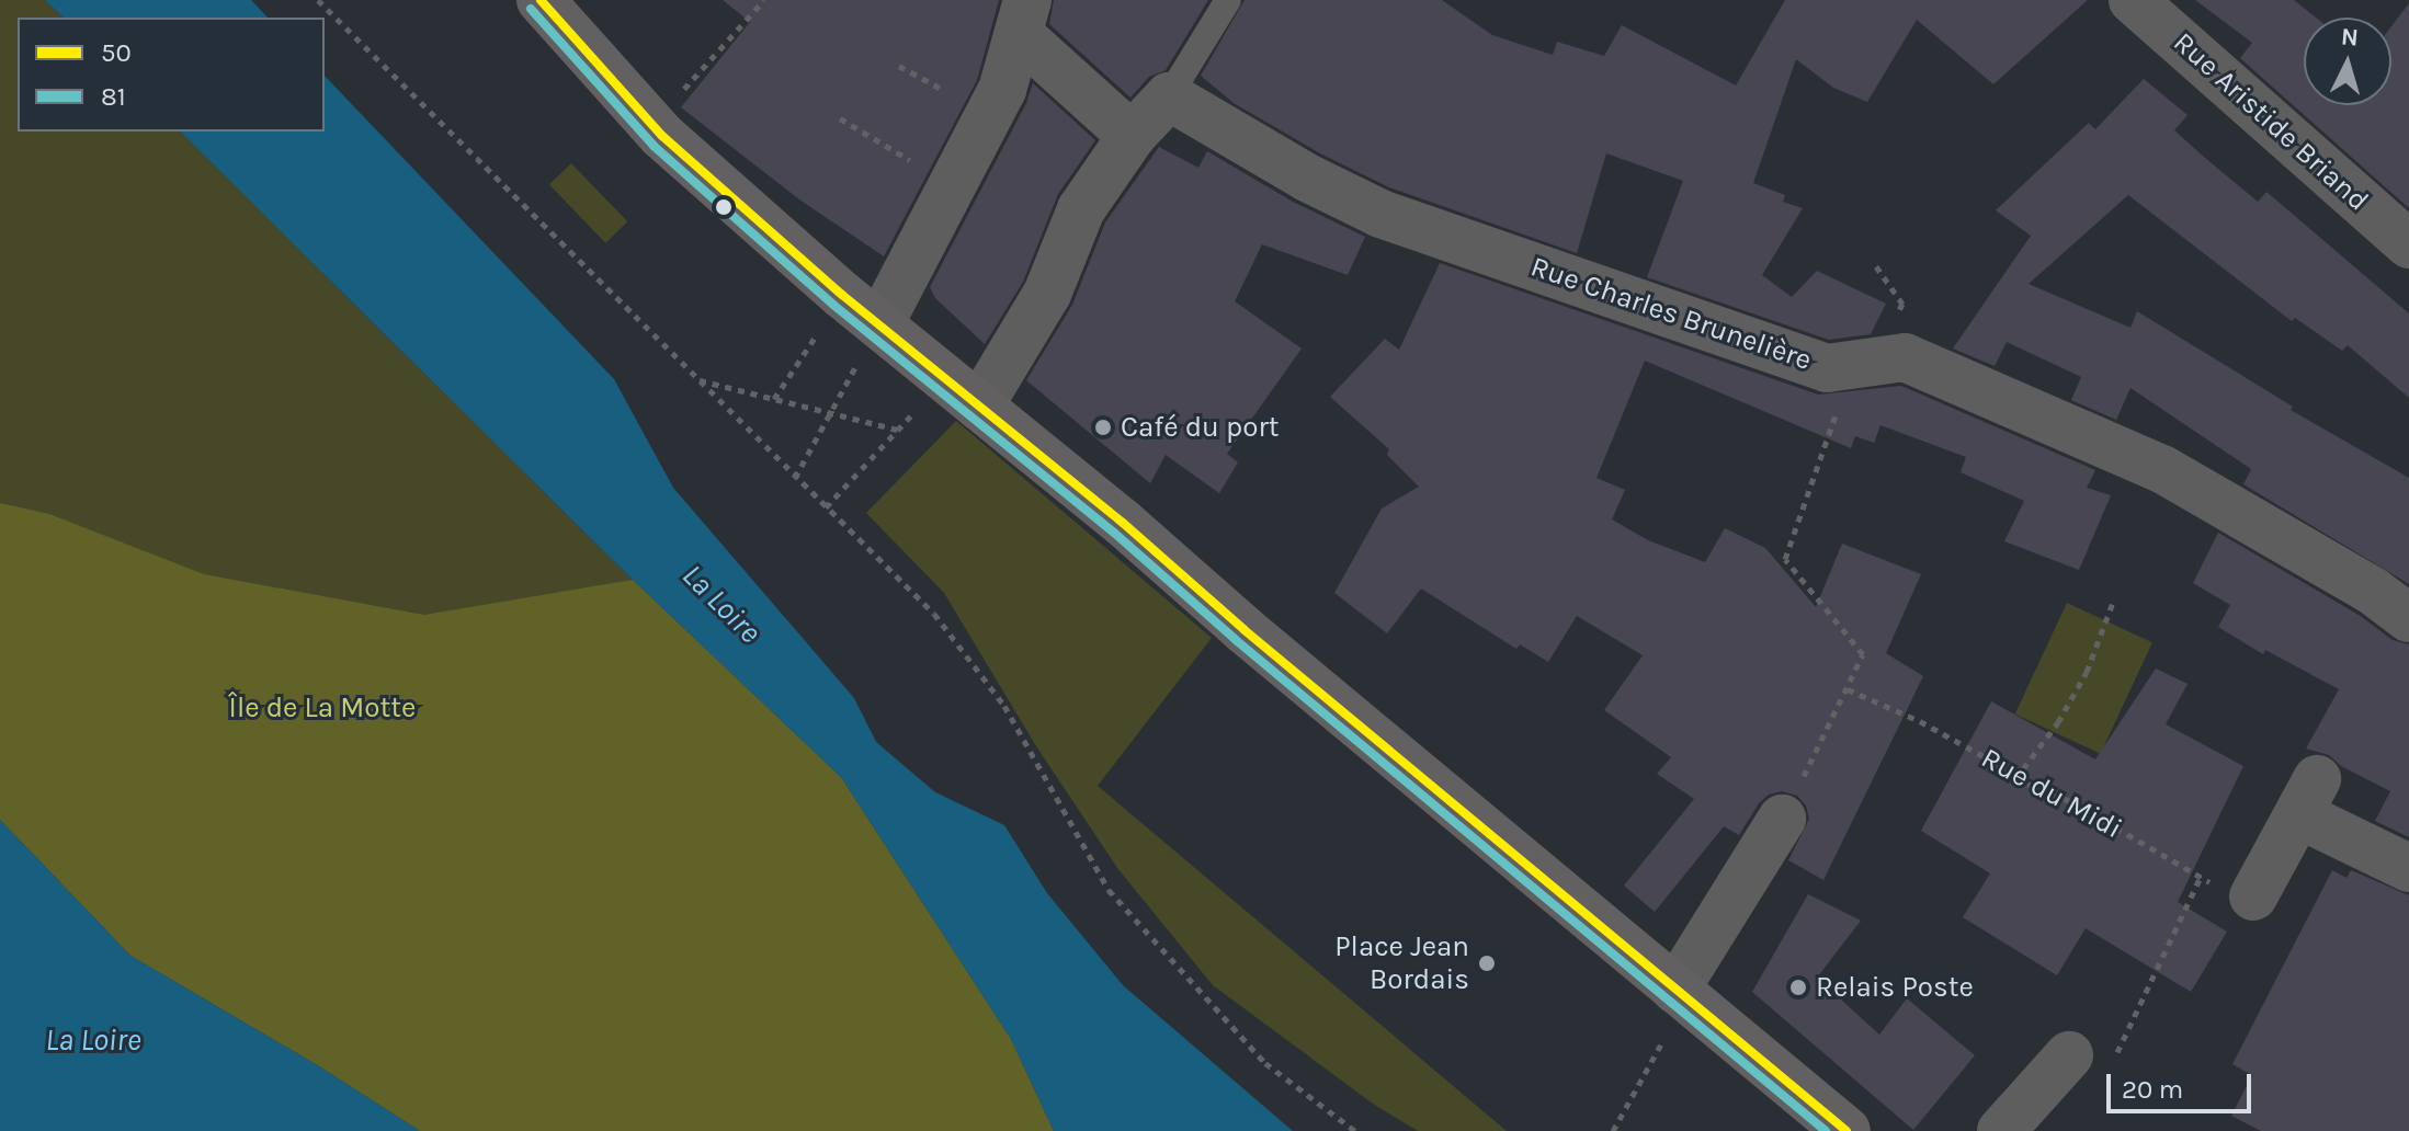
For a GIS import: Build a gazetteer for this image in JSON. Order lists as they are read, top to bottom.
{
  "streets": {
    "street": ["Rue Aristide Briand", "Rue Charles Brunelière"],
    "path": ["Rue du Midi"]
  },
  "water": ["La Loire"],
  "parks": ["Île de La Motte"],
  "places": ["Café du port", "Place Jean Bordais", "Relais Poste"],
  "lines": ["transit line 50", "transit line 81"],
  "legend": ["50", "81"],
  "scale_bar": "20 m",
  "north": "top"
}
